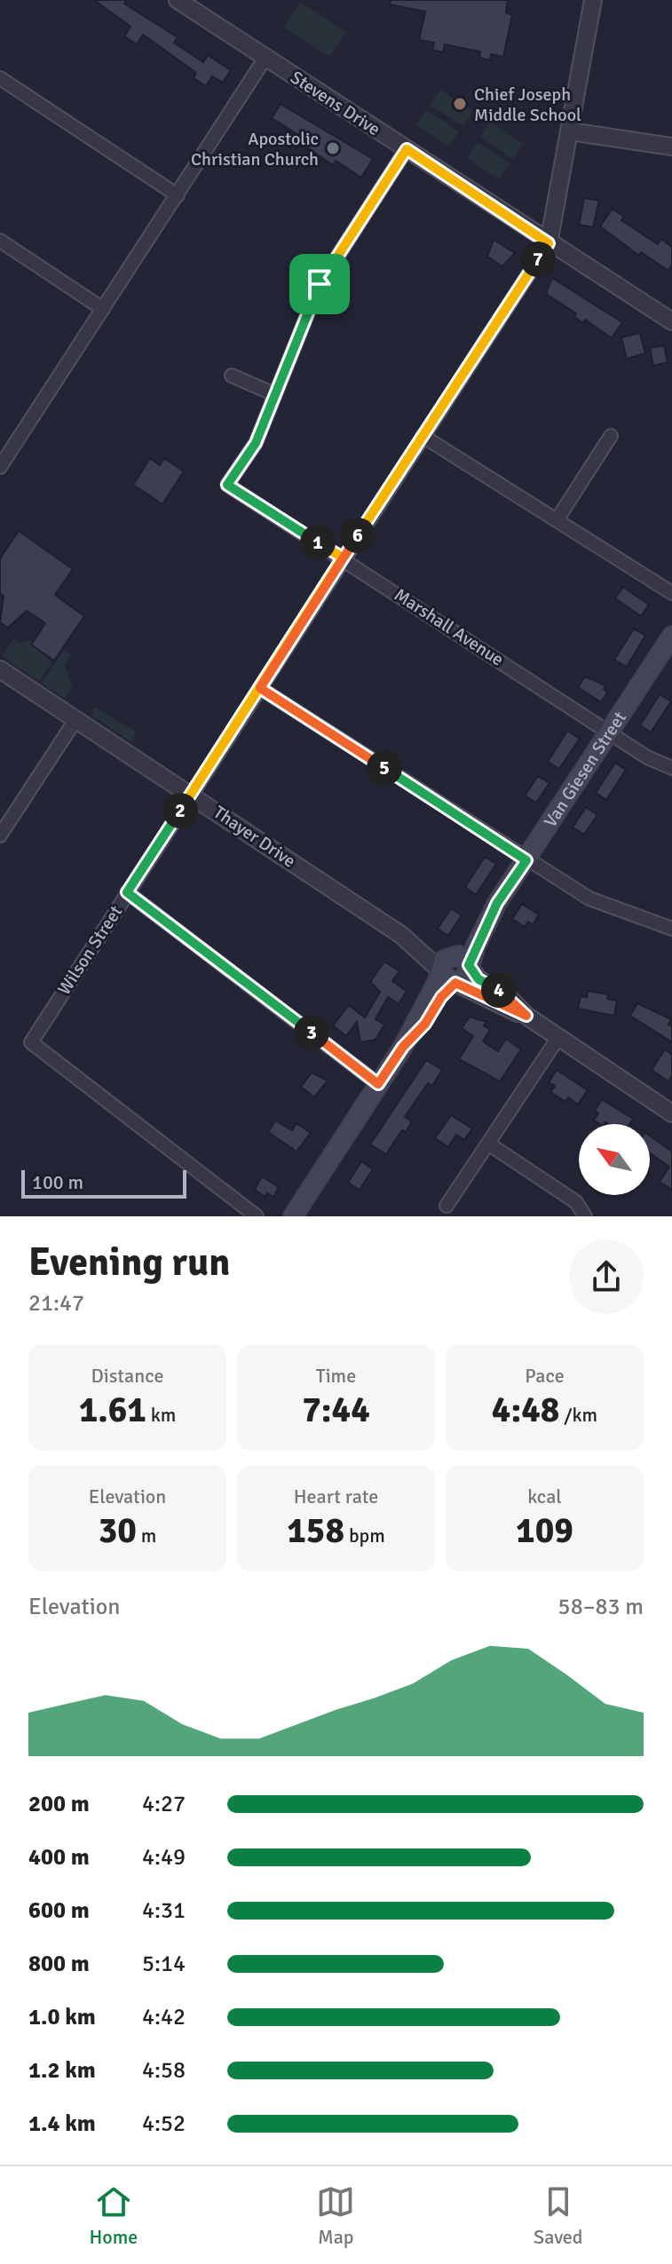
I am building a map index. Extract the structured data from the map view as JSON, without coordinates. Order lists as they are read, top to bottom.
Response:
{
  "streets": {
    "main road": ["Van Giesen Street"],
    "street": [
      "Stevens Drive",
      "Marshall Avenue",
      "Thayer Drive",
      "Wilson Street"
    ]
  },
  "crossings": [
    ["Stevens Drive", "Wilson Street"],
    ["Marshall Avenue", "Van Giesen Street"],
    ["Marshall Avenue", "Wilson Street"],
    ["Van Giesen Street", "Thayer Drive"],
    ["Thayer Drive", "Wilson Street"]
  ],
  "places": ["Chief Joseph Middle School", "Apostolic Christian Church"],
  "scale_bar": "100 m",
  "north": "top left",
  "page": {
    "pins": [
      "7",
      "6",
      "1",
      "5",
      "2",
      "4",
      "3"
    ],
    "scale": "100 m",
    "heading": ["Evening run", "21:47"],
    "stats": [
      ["Distance", "1.61 km"],
      ["Time", "7:44"],
      ["Pace", "4:48 /km"],
      ["Elevation", "30 m"],
      ["Heart rate", "158 bpm"],
      ["kcal", "109"]
    ],
    "chart": ["Elevation", "58–83 m"],
    "list": [
      {
        "name": "200 m",
        "note": "4:27"
      },
      {
        "name": "400 m",
        "note": "4:49"
      },
      {
        "name": "600 m",
        "note": "4:31"
      },
      {
        "name": "800 m",
        "note": "5:14"
      },
      {
        "name": "1.0 km",
        "note": "4:42"
      },
      {
        "name": "1.2 km",
        "note": "4:58"
      },
      {
        "name": "1.4 km",
        "note": "4:52"
      }
    ],
    "tabs": ["Home", "Map", "Saved"]
  }
}
